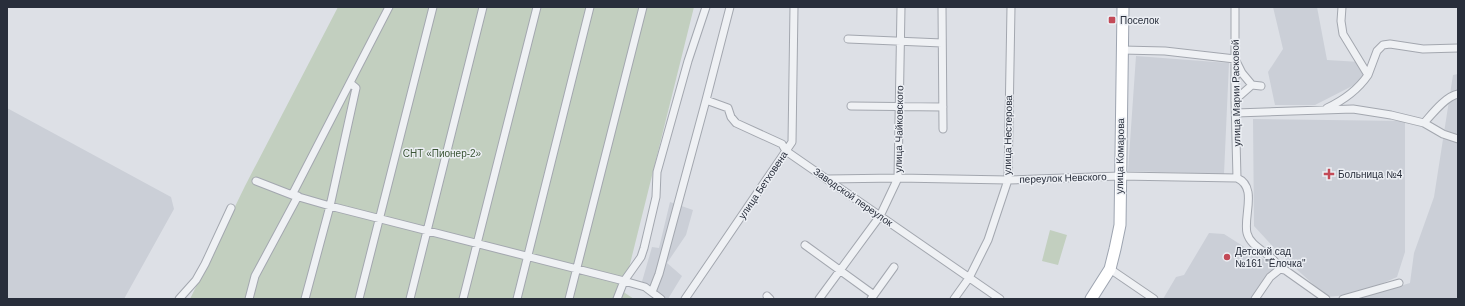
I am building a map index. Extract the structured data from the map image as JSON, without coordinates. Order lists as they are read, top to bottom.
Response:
{
  "streets": {
    "main road": ["улица Комарова"],
    "street": [
      "улица Марии Расковой",
      "улица Чайковского",
      "улица Нестерова",
      "переулок Невского",
      "улица Бетховена",
      "Заводской переулок"
    ]
  },
  "crossings": [
    ["улица Марии Расковой", "переулок Невского"],
    ["улица Чайковского", "переулок Невского"],
    ["улица Чайковского", "Заводской переулок"],
    ["улица Нестерова", "переулок Невского"],
    ["улица Нестерова", "Заводской переулок"],
    ["улица Комарова", "переулок Невского"],
    ["переулок Невского", "Заводской переулок"],
    ["улица Бетховена", "Заводской переулок"]
  ],
  "parks": ["СНТ «Пионер-2»"],
  "places": {
    "transit": ["Поселок"],
    "health": ["Больница №4"],
    "other": ["Детский сад №161 \"Ёлочка\""]
  }
}
